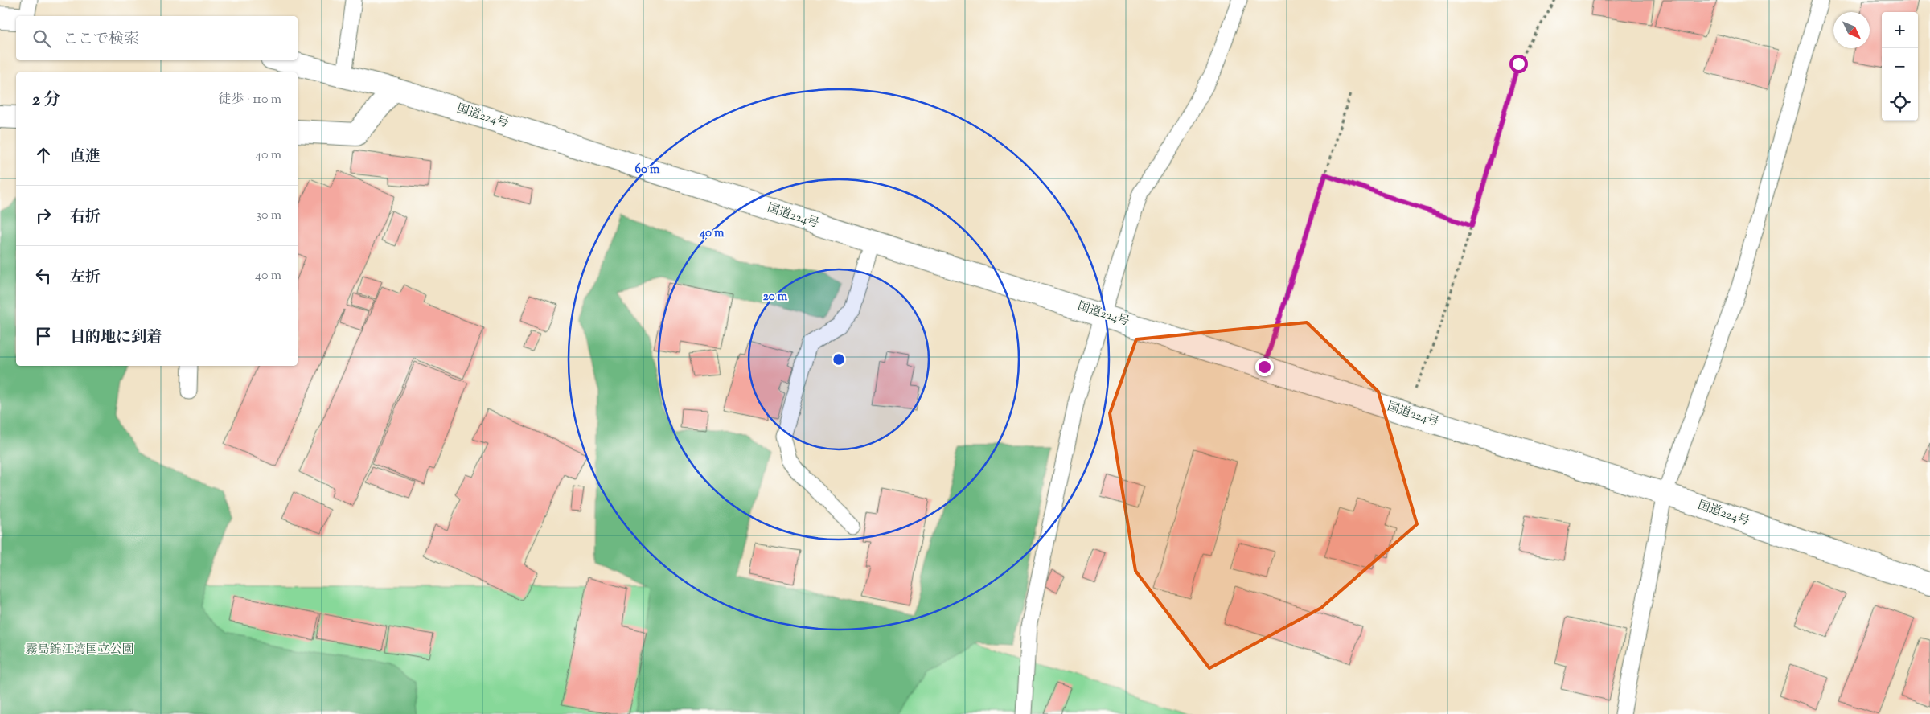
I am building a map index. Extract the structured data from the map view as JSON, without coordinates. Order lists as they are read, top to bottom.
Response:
{
  "streets": {
    "main road": ["国道224号"]
  },
  "parks": ["霧島錦江湾国立公園"],
  "north": "bottom right",
  "page": {
    "map_buttons": ["+", "−"],
    "search": "ここで検索",
    "heading": ["2 分", "徒歩 · 110 m"],
    "list": [
      ["直進", "40 m"],
      ["右折", "30 m"],
      ["左折", "40 m"],
      "目的地に到着"
    ]
  },
  "rings": ["60 m", "40 m", "20 m"]
}
